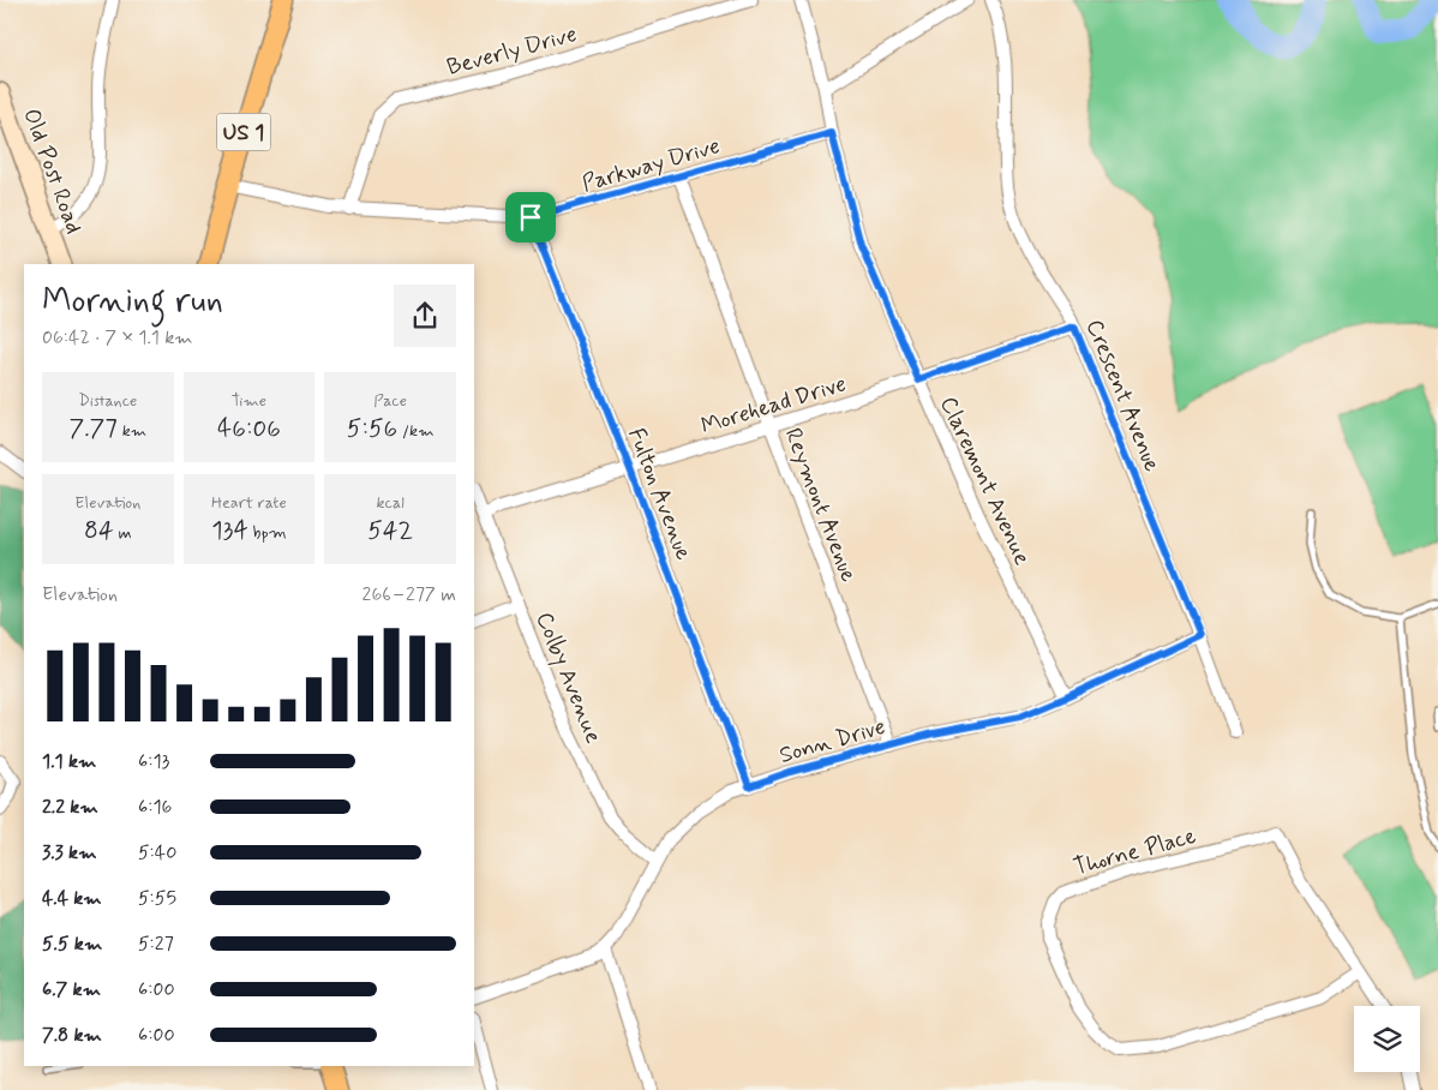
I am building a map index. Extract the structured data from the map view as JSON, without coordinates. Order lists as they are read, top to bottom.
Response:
{
  "streets": {
    "main road": ["US 1"],
    "street": [
      "Beverly Drive",
      "Parkway Drive",
      "Old Post Road",
      "Crescent Avenue",
      "Morehead Drive",
      "Claremont Avenue",
      "Fulton Avenue",
      "Reymont Avenue",
      "Colby Avenue",
      "Sonn Drive",
      "Thorne Place"
    ]
  },
  "crossings": [
    ["Beverly Drive", "Parkway Drive"],
    ["US 1", "Parkway Drive"],
    ["Parkway Drive", "Claremont Avenue"],
    ["Parkway Drive", "Fulton Avenue"],
    ["Parkway Drive", "Reymont Avenue"],
    ["Crescent Avenue", "Morehead Drive"],
    ["Crescent Avenue", "Sonn Drive"],
    ["Morehead Drive", "Claremont Avenue"],
    ["Morehead Drive", "Fulton Avenue"],
    ["Morehead Drive", "Reymont Avenue"],
    ["Morehead Drive", "Colby Avenue"],
    ["Claremont Avenue", "Sonn Drive"],
    ["Fulton Avenue", "Sonn Drive"],
    ["Reymont Avenue", "Sonn Drive"],
    ["Colby Avenue", "Sonn Drive"]
  ],
  "page": {
    "heading": ["Morning run", "06:42 · 7 × 1.1 km"],
    "stats": [
      ["Distance", "7.77 km"],
      ["Time", "46:06"],
      ["Pace", "5:56 /km"],
      ["Elevation", "84 m"],
      ["Heart rate", "134 bpm"],
      ["kcal", "542"]
    ],
    "chart": ["Elevation", "266–277 m"],
    "list": [
      {
        "name": "1.1 km",
        "note": "6:13"
      },
      {
        "name": "2.2 km",
        "note": "6:16"
      },
      {
        "name": "3.3 km",
        "note": "5:40"
      },
      {
        "name": "4.4 km",
        "note": "5:55"
      },
      {
        "name": "5.5 km",
        "note": "5:27"
      },
      {
        "name": "6.7 km",
        "note": "6:00"
      },
      {
        "name": "7.8 km",
        "note": "6:00"
      }
    ]
  }
}
